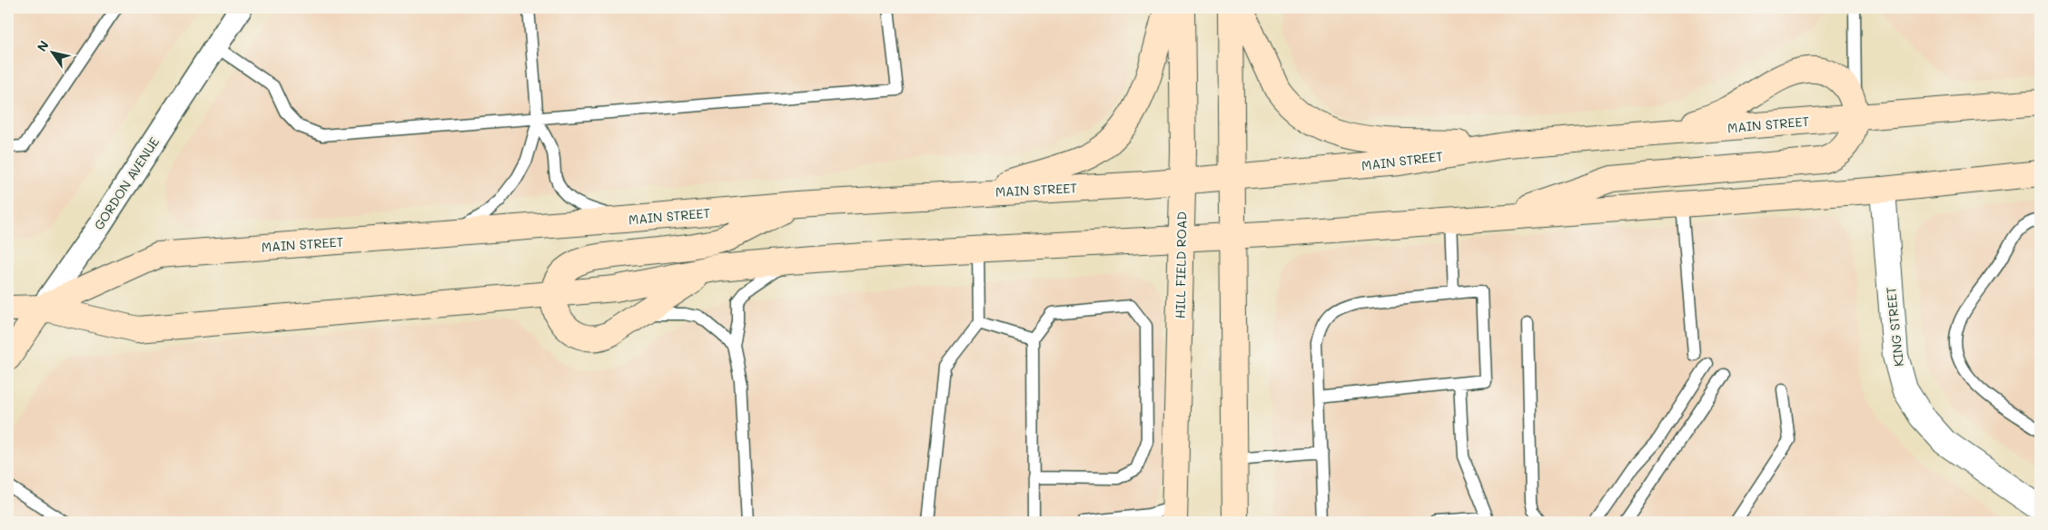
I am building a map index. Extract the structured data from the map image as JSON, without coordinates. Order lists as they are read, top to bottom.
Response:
{
  "streets": {
    "main road": ["MAIN STREET", "GORDON AVENUE", "HILL FIELD ROAD"],
    "street": ["KING STREET"]
  },
  "crossings": [
    ["MAIN STREET", "GORDON AVENUE"],
    ["MAIN STREET", "HILL FIELD ROAD"],
    ["MAIN STREET", "KING STREET"]
  ],
  "north": "top left"
}
